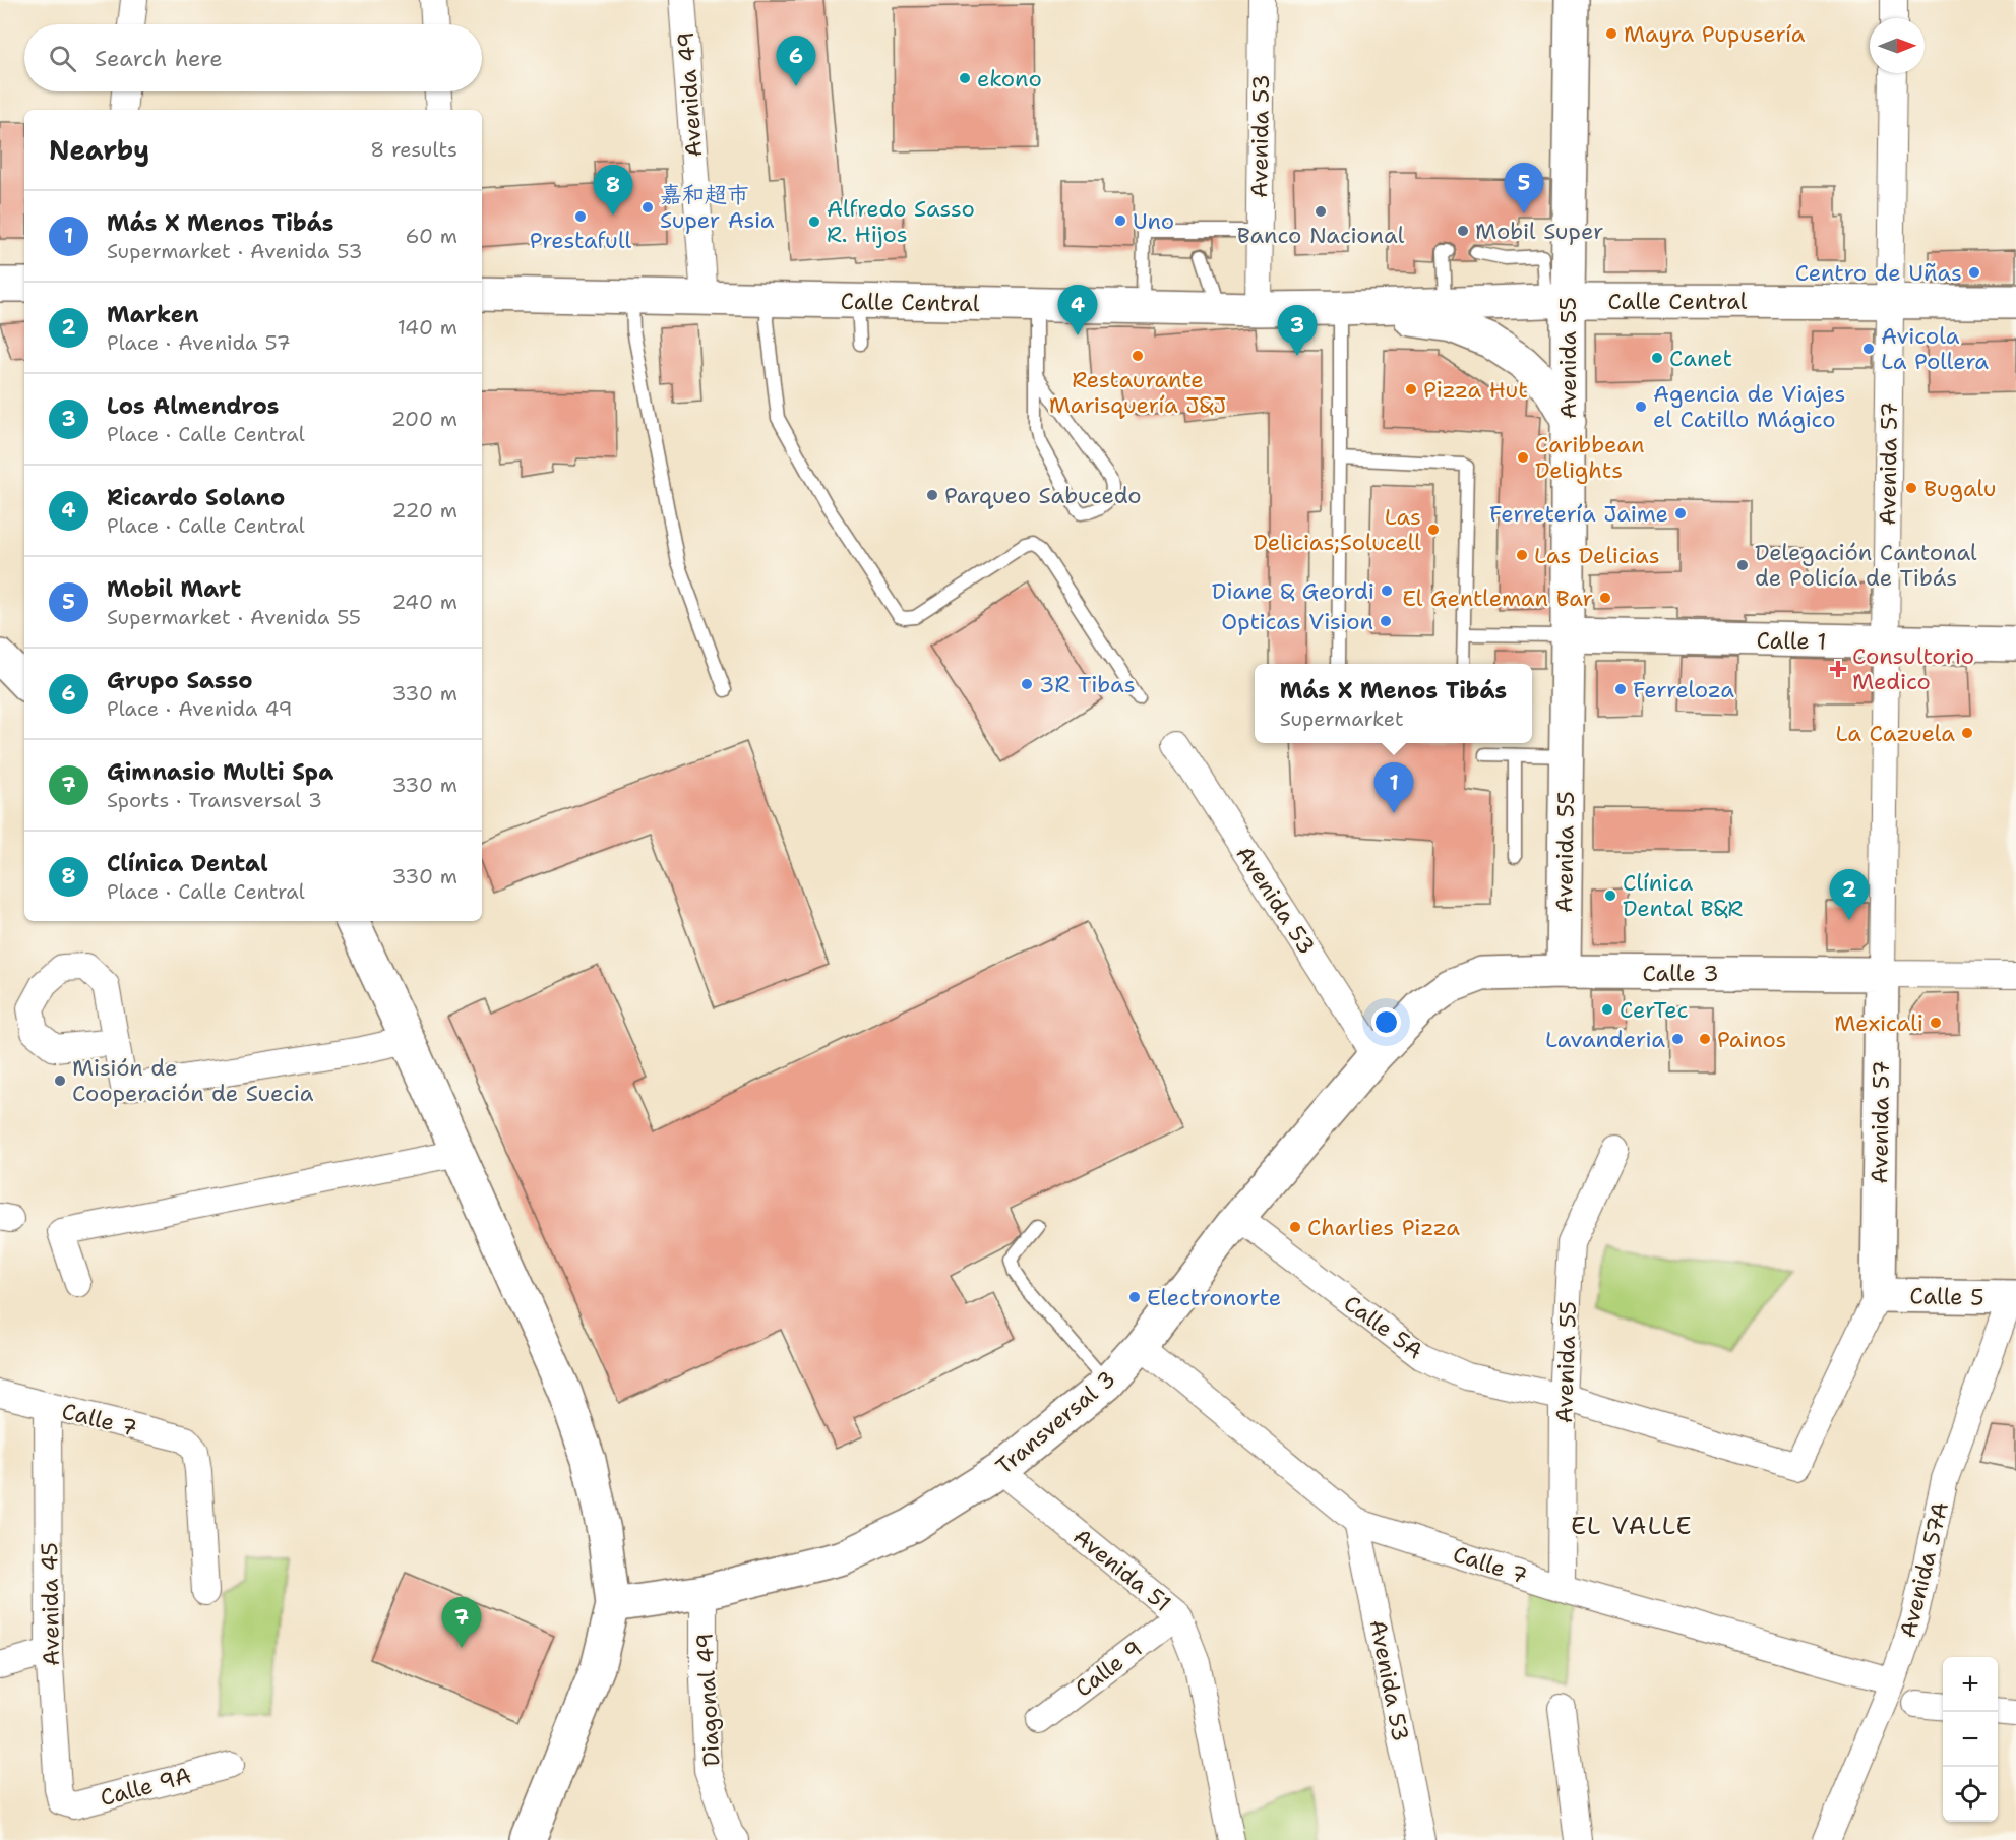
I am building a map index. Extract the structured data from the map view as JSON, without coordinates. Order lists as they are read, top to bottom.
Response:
{
  "streets": {
    "main road": [
      "Calle Central",
      "Avenida 55",
      "Avenida 57",
      "Calle 1",
      "Calle 3",
      "Calle 5",
      "Transversal 3"
    ],
    "street": [
      "Avenida 49",
      "Avenida 53",
      "Calle 5A",
      "Calle 7",
      "Avenida 51",
      "Avenida 57A",
      "Avenida 45",
      "Calle 9",
      "Diagonal 49",
      "Calle 9A"
    ]
  },
  "crossings": [
    ["Avenida 49", "Calle Central"],
    ["Avenida 53", "Calle Central"],
    ["Avenida 53", "Calle 3"],
    ["Avenida 53", "Calle 7"],
    ["Avenida 53", "Transversal 3"],
    ["Calle Central", "Avenida 55"],
    ["Calle Central", "Avenida 57"],
    ["Avenida 55", "Calle 1"],
    ["Avenida 55", "Calle 3"],
    ["Avenida 55", "Calle 5A"],
    ["Avenida 55", "Calle 7"],
    ["Avenida 57", "Calle 1"],
    ["Avenida 57", "Calle 3"],
    ["Avenida 57", "Calle 5"],
    ["Avenida 57", "Calle 5A"],
    ["Calle 3", "Transversal 3"],
    ["Calle 5", "Avenida 57A"],
    ["Calle 5A", "Transversal 3"],
    ["Calle 7", "Transversal 3"],
    ["Calle 7", "Avenida 57A"],
    ["Calle 7", "Avenida 45"],
    ["Transversal 3", "Avenida 51"],
    ["Transversal 3", "Diagonal 49"],
    ["Avenida 51", "Calle 9"],
    ["Avenida 45", "Calle 9A"]
  ],
  "districts": ["EL VALLE"],
  "places": {
    "other": [
      "Mayra Pupusería",
      "ekono",
      "嘉和超市 Super Asia",
      "Banco Nacional",
      "Prestafull",
      "Uno",
      "Alfredo Sasso R. Hijos",
      "Mobil Super",
      "Centro de Uñas",
      "Avicola La Pollera",
      "Restaurante Marisquería J&J",
      "Canet",
      "Pizza Hut",
      "Agencia de Viajes el Catillo Mágico",
      "Caribbean Delights",
      "Bugalu",
      "Parqueo Sabucedo",
      "Ferretería Jaime",
      "Las Delicias;Solucell",
      "Las Delicias",
      "Delegación Cantonal de Policía de Tibás",
      "Diane & Geordi",
      "El Gentleman Bar",
      "Opticas Vision",
      "3R Tibas",
      "Ferreloza",
      "La Cazuela",
      "Clínica Dental B&R",
      "CerTec",
      "Mexicali",
      "Lavanderia",
      "Painos",
      "Misión de Cooperación de Suecia",
      "Charlies Pizza",
      "Electronorte"
    ],
    "health": ["Consultorio Medico"]
  },
  "north": "right",
  "page": {
    "search": "Search here",
    "pins": [
      "6",
      "5",
      "8",
      "4",
      "3",
      "1",
      "2",
      "7"
    ],
    "heading": ["Nearby", "8 results"],
    "list": [
      {
        "mark": "1",
        "name": "Más X Menos Tibás",
        "note": "Supermarket · Avenida 53",
        "value": "60 m"
      },
      {
        "mark": "2",
        "name": "Marken",
        "note": "Place · Avenida 57",
        "value": "140 m"
      },
      {
        "mark": "3",
        "name": "Los Almendros",
        "note": "Place · Calle Central",
        "value": "200 m"
      },
      {
        "mark": "4",
        "name": "Ricardo Solano",
        "note": "Place · Calle Central",
        "value": "220 m"
      },
      {
        "mark": "5",
        "name": "Mobil Mart",
        "note": "Supermarket · Avenida 55",
        "value": "240 m"
      },
      {
        "mark": "6",
        "name": "Grupo Sasso",
        "note": "Place · Avenida 49",
        "value": "330 m"
      },
      {
        "mark": "7",
        "name": "Gimnasio Multi Spa",
        "note": "Sports · Transversal 3",
        "value": "330 m"
      },
      {
        "mark": "8",
        "name": "Clínica Dental",
        "note": "Place · Calle Central",
        "value": "330 m"
      }
    ],
    "popup": ["Más X Menos Tibás", "Supermarket"],
    "map_buttons": ["+", "−"]
  }
}
